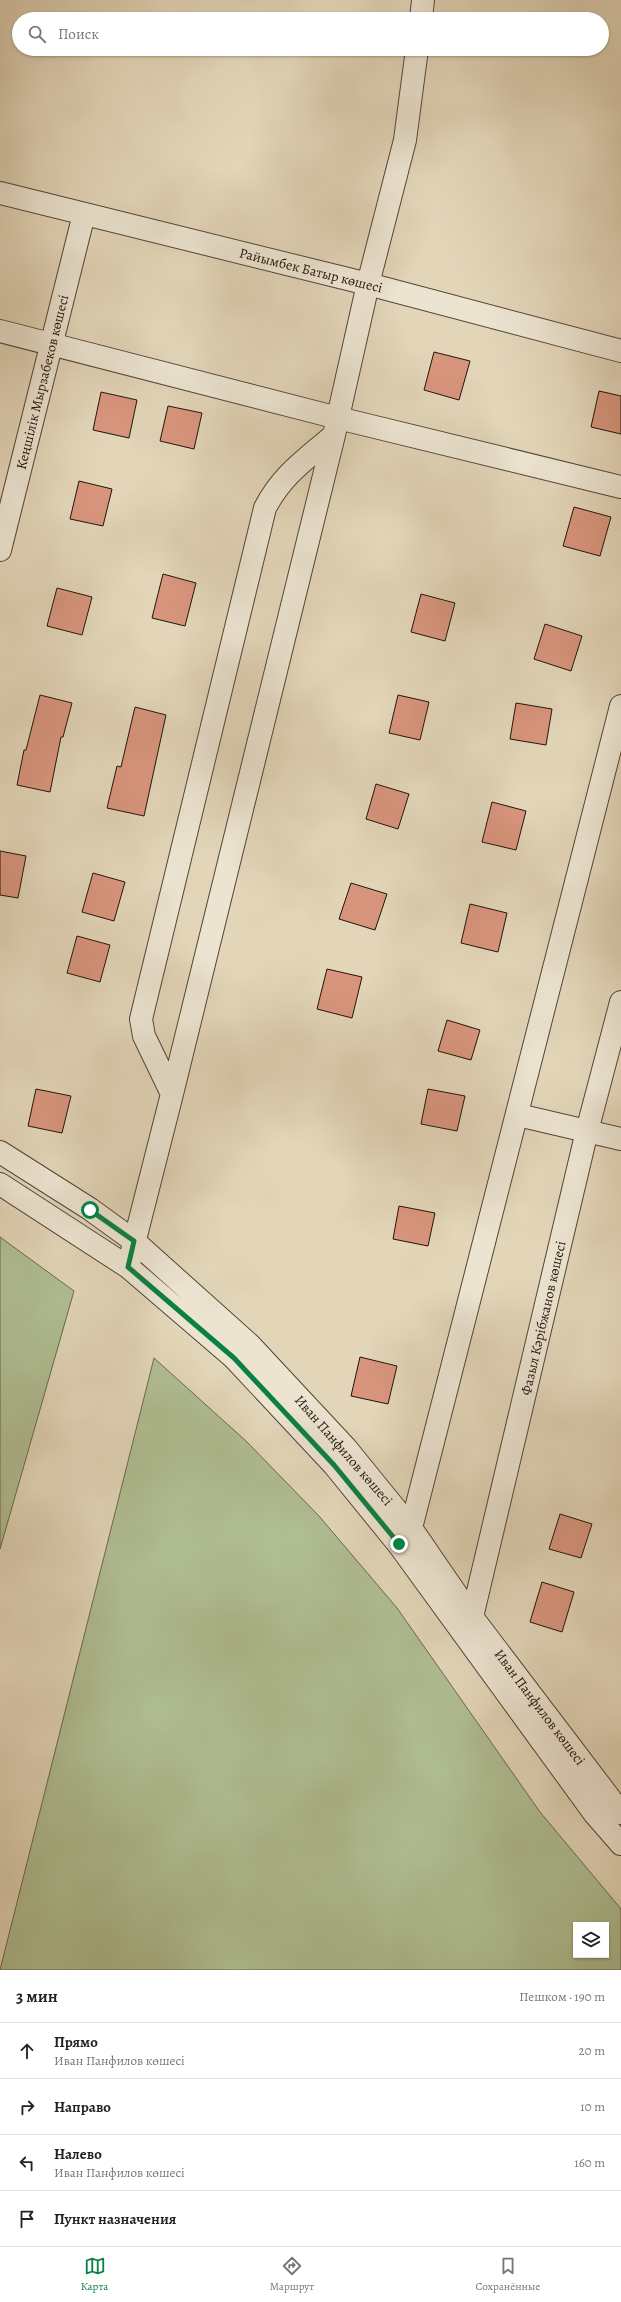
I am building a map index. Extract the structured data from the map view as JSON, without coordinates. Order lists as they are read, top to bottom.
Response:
{
  "streets": {
    "street": [
      "Райымбек Батыр көшесі",
      "Кеңшілік Мырзабеков көшесі",
      "Фазыл Кәрібжанов көшесі",
      "Иван Панфилов көшесі"
    ]
  },
  "crossings": [
    ["Райымбек Батыр көшесі", "Кеңшілік Мырзабеков көшесі"],
    ["Фазыл Кәрібжанов көшесі", "Иван Панфилов көшесі"]
  ],
  "page": {
    "search": "Поиск",
    "heading": ["3 мин", "Пешком · 190 m"],
    "list": [
      ["Прямо", "Иван Панфилов көшесі", "20 m"],
      ["Направо", "10 m"],
      ["Налево", "Иван Панфилов көшесі", "160 m"],
      "Пункт назначения"
    ],
    "nav": ["Карта", "Маршрут", "Сохранённые"]
  }
}
